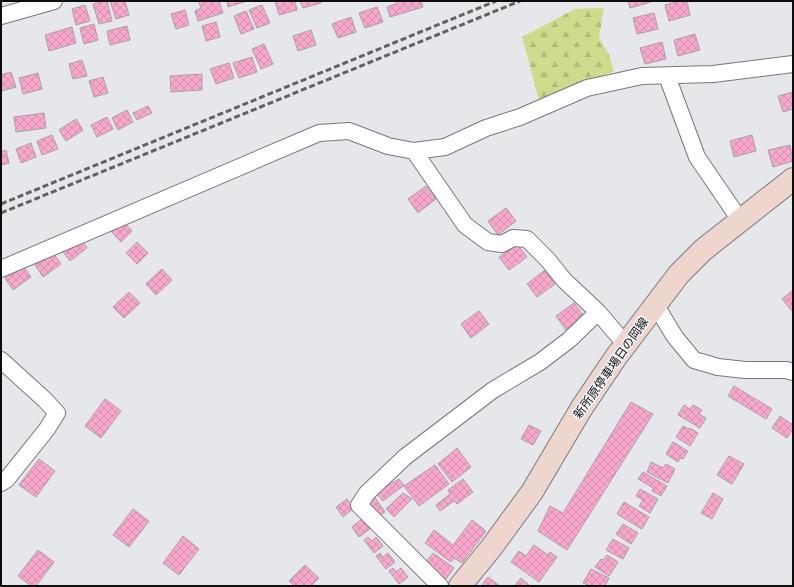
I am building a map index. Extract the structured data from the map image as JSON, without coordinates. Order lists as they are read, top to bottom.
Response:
{
  "streets": {
    "main road": ["新所原停車場日の岡線"]
  }
}
